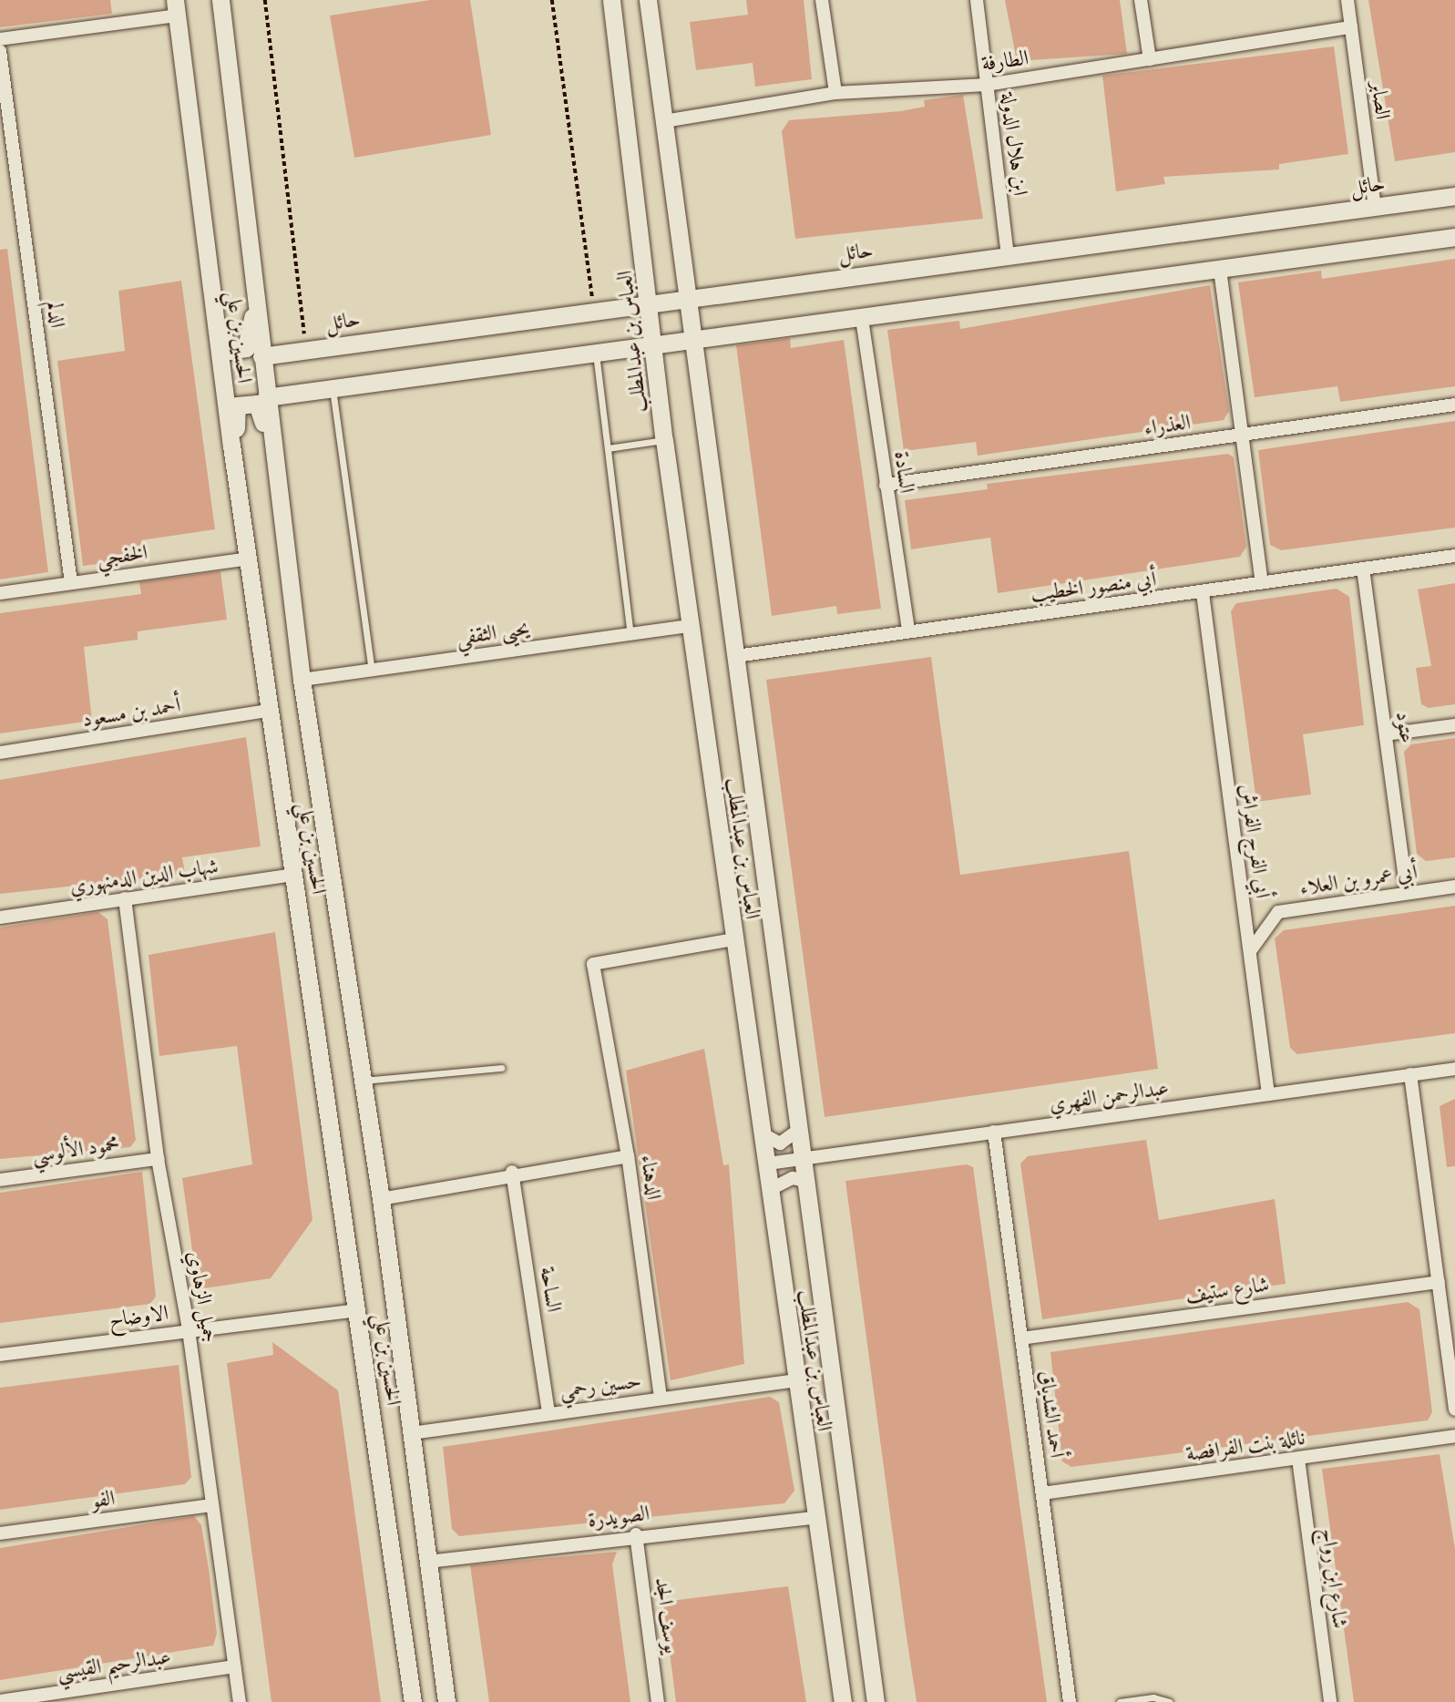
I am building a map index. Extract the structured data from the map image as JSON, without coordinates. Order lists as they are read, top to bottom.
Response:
{
  "streets": {
    "street": [
      "الطارفة",
      "الصابر",
      "ابن هلال الدولة",
      "حائل",
      "الدلم",
      "الحسين بن علي",
      "العباس بن عبدالمطلب",
      "العذراء",
      "السادة",
      "الخفجي",
      "أبي منصور الخطيب",
      "يحيى الثقفي",
      "أحمد بن مسعود",
      "عتود",
      "أبي الفرج الفراش",
      "شهاب الدين الدمنهوري",
      "أبي عمرو بن العلاء",
      "عبدالرحمن الفهري",
      "محمود الألوسي",
      "الدهناء",
      "الساحة",
      "شارع ستيف",
      "جميل الزهاوي",
      "الاوضاح",
      "حسين رحمي",
      "أحمد الشدياق",
      "نائلة بنت الفرافصة",
      "الفو",
      "الصويدرة",
      "شارع ابن رواج",
      "يوسف الجد",
      "عبدالرحيم القيسي"
    ]
  },
  "crossings": [
    ["الطارفة", "الصابر"],
    ["الطارفة", "ابن هلال الدولة"],
    ["الطارفة", "العباس بن عبدالمطلب"],
    ["الصابر", "حائل"],
    ["ابن هلال الدولة", "حائل"],
    ["حائل", "الحسين بن علي"],
    ["حائل", "العباس بن عبدالمطلب"],
    ["الدلم", "الخفجي"],
    ["الحسين بن علي", "الخفجي"],
    ["الحسين بن علي", "يحيى الثقفي"],
    ["الحسين بن علي", "أحمد بن مسعود"],
    ["الحسين بن علي", "شهاب الدين الدمنهوري"],
    ["الحسين بن علي", "الاوضاح"],
    ["الحسين بن علي", "حسين رحمي"],
    ["الحسين بن علي", "الصويدرة"],
    ["العباس بن عبدالمطلب", "أبي منصور الخطيب"],
    ["العباس بن عبدالمطلب", "يحيى الثقفي"],
    ["العباس بن عبدالمطلب", "عبدالرحمن الفهري"],
    ["العباس بن عبدالمطلب", "الدهناء"],
    ["العباس بن عبدالمطلب", "حسين رحمي"],
    ["العباس بن عبدالمطلب", "الصويدرة"],
    ["العذراء", "السادة"],
    ["السادة", "أبي منصور الخطيب"],
    ["أبي منصور الخطيب", "عتود"],
    ["أبي منصور الخطيب", "أبي الفرج الفراش"],
    ["عتود", "أبي عمرو بن العلاء"],
    ["أبي الفرج الفراش", "أبي عمرو بن العلاء"],
    ["أبي الفرج الفراش", "عبدالرحمن الفهري"],
    ["شهاب الدين الدمنهوري", "جميل الزهاوي"],
    ["عبدالرحمن الفهري", "أحمد الشدياق"],
    ["محمود الألوسي", "جميل الزهاوي"],
    ["الدهناء", "حسين رحمي"],
    ["الساحة", "حسين رحمي"],
    ["شارع ستيف", "أحمد الشدياق"],
    ["جميل الزهاوي", "الاوضاح"],
    ["جميل الزهاوي", "الفو"],
    ["جميل الزهاوي", "عبدالرحيم القيسي"],
    ["أحمد الشدياق", "نائلة بنت الفرافصة"],
    ["نائلة بنت الفرافصة", "شارع ابن رواج"],
    ["الصويدرة", "يوسف الجد"]
  ]
}
